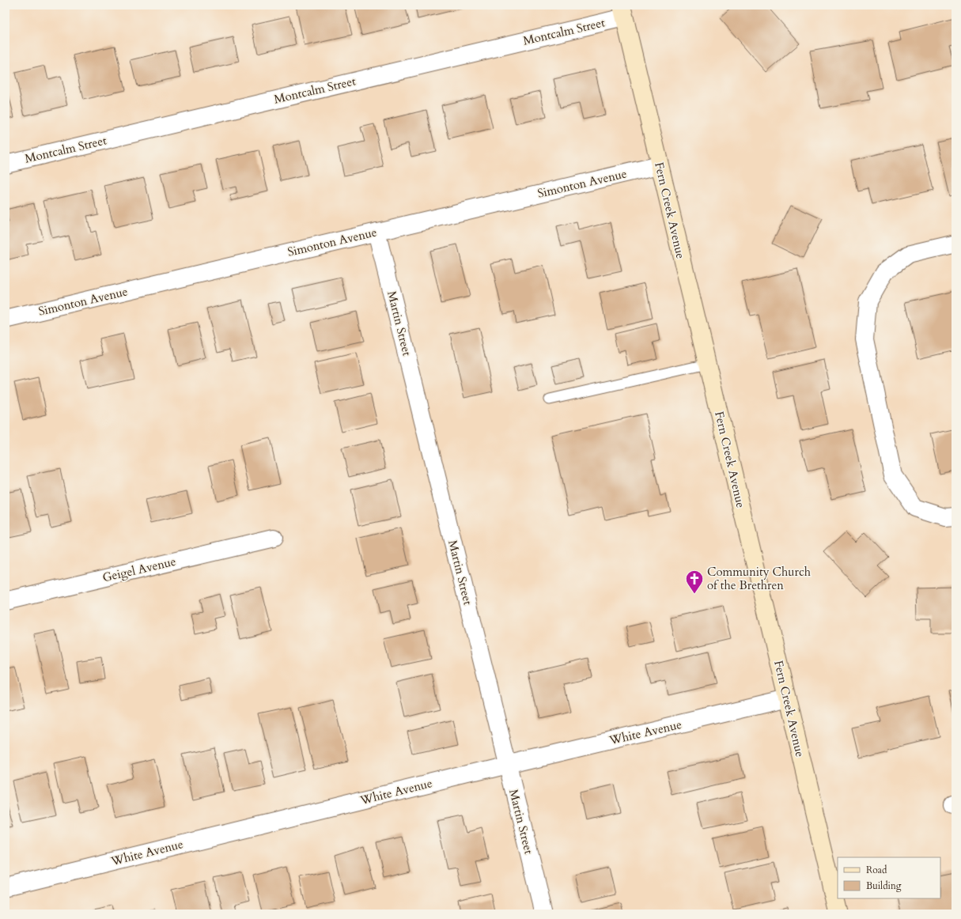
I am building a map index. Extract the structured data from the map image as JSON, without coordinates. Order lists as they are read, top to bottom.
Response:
{
  "streets": {
    "street": [
      "Montcalm Street",
      "Simonton Avenue",
      "Fern Creek Avenue",
      "Martin Street",
      "Geigel Avenue",
      "White Avenue"
    ]
  },
  "crossings": [
    ["Montcalm Street", "Fern Creek Avenue"],
    ["Simonton Avenue", "Fern Creek Avenue"],
    ["Simonton Avenue", "Martin Street"],
    ["Fern Creek Avenue", "White Avenue"],
    ["Martin Street", "White Avenue"]
  ],
  "places": {
    "church": ["Community Church of the Brethren"]
  },
  "legend": ["Road", "Building"]
}
